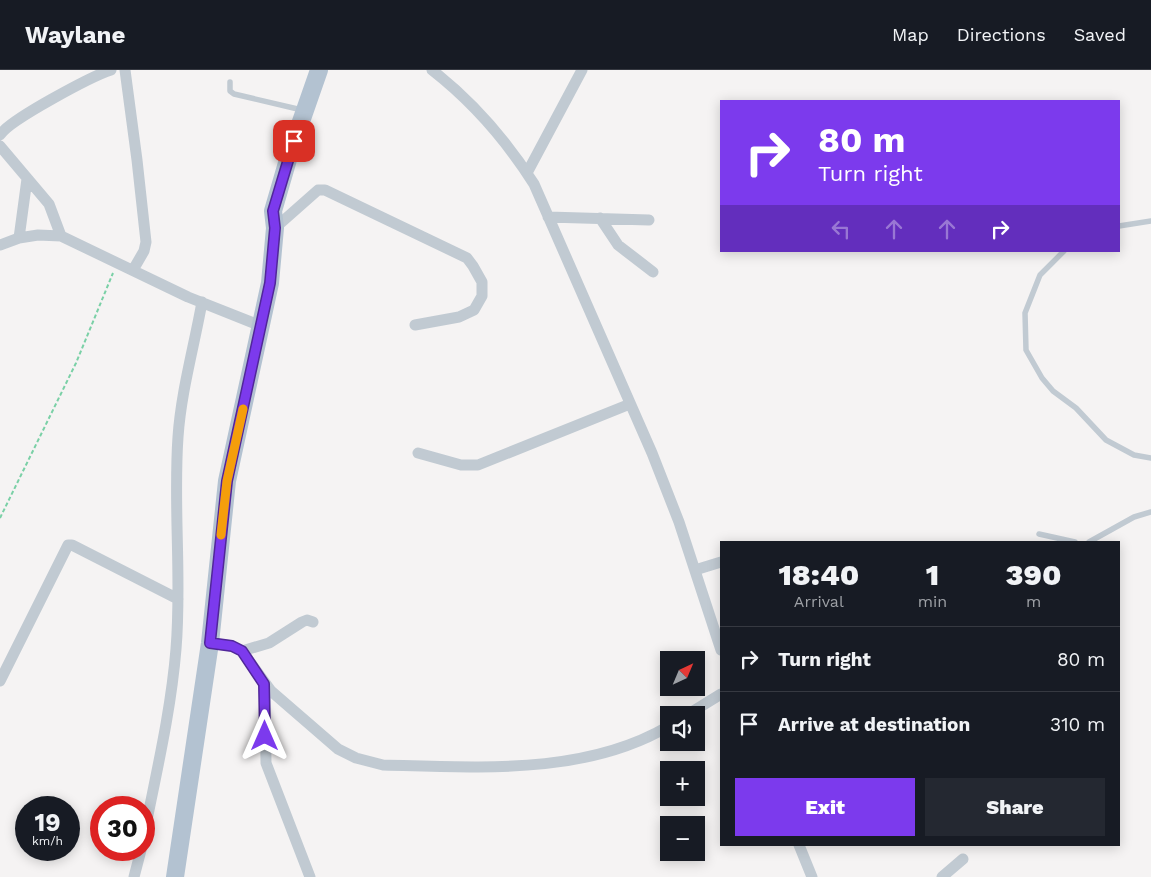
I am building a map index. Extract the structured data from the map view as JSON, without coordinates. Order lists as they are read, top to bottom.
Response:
{
  "north": "top right",
  "page": {
    "header": "Waylane",
    "nav": ["Map", "Directions", "Saved"],
    "turn": ["80 m", "Turn right"],
    "eta": [
      "18:40",
      "Arrival",
      "1",
      "min",
      "390",
      "m"
    ],
    "list": [
      {
        "name": "Turn right",
        "value": "80 m"
      },
      {
        "name": "Arrive at destination",
        "value": "310 m"
      }
    ],
    "map_buttons": ["+", "−"],
    "buttons": ["Exit", "Share"],
    "speed": "19 km/h",
    "limit": "30"
  }
}
